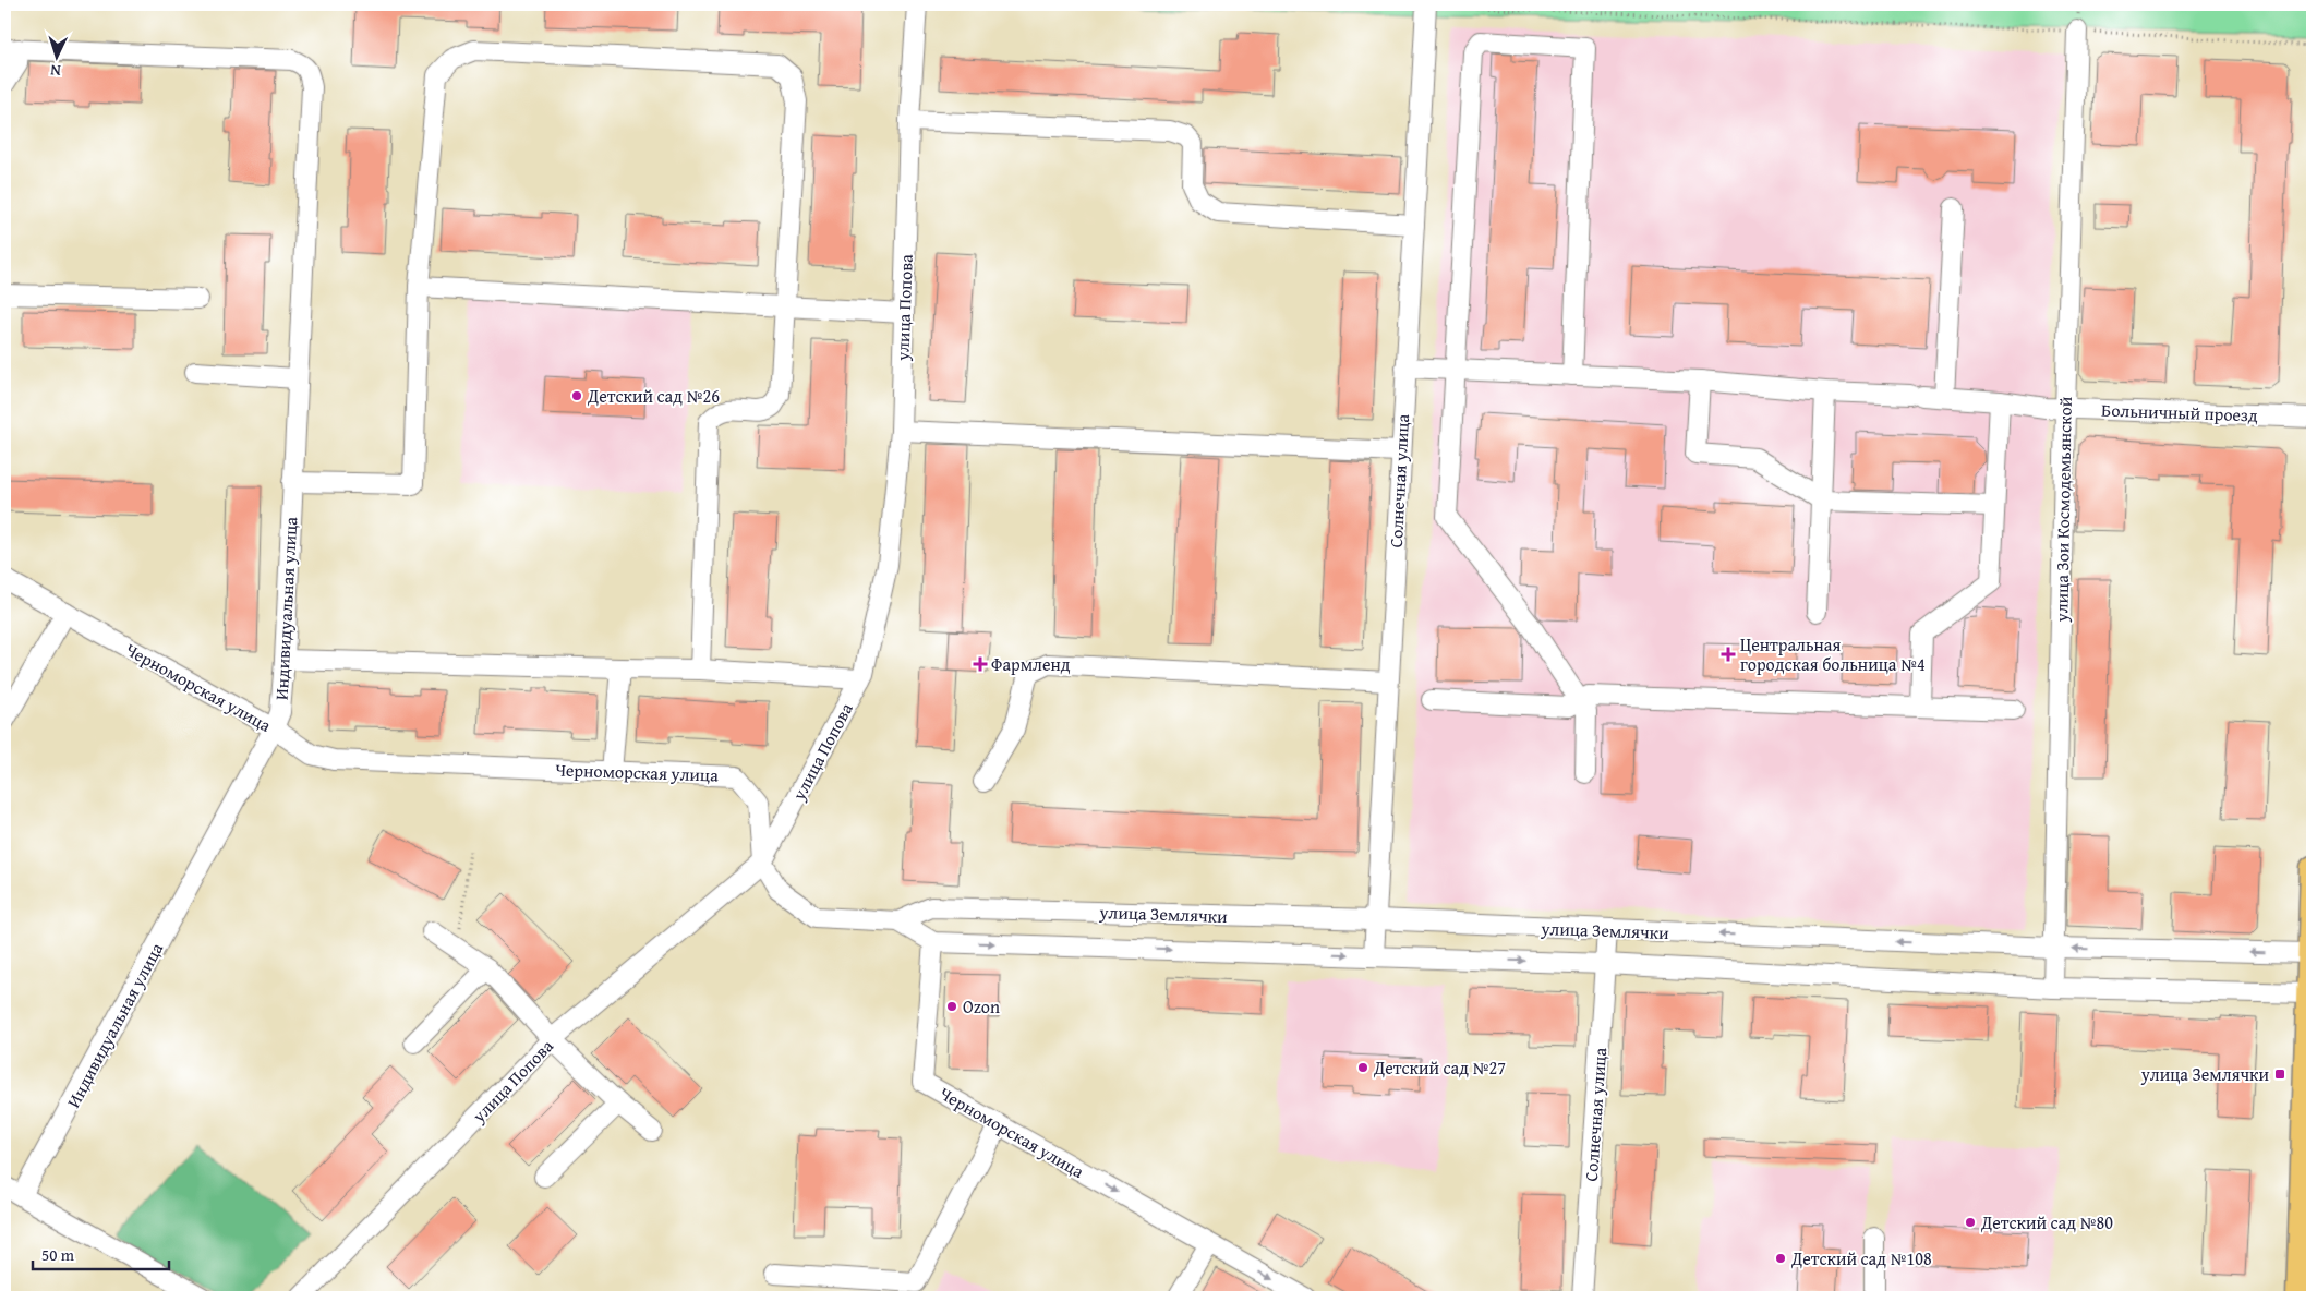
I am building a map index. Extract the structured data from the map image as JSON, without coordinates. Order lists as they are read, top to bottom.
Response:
{
  "streets": {
    "street": [
      "улица Попова",
      "Больничный проезд",
      "Солнечная улица",
      "улица Зои Космодемьянской",
      "Индивидуальная улица",
      "Черноморская улица",
      "улица Землячки"
    ]
  },
  "crossings": [
    ["улица Попова", "Черноморская улица"],
    ["Больничный проезд", "Солнечная улица"],
    ["Больничный проезд", "улица Зои Космодемьянской"],
    ["Солнечная улица", "улица Землячки"],
    ["улица Зои Космодемьянской", "улица Землячки"],
    ["Индивидуальная улица", "Черноморская улица"],
    ["Черноморская улица", "улица Землячки"]
  ],
  "places": {
    "other": [
      "Детский сад №26",
      "Ozon",
      "Детский сад №27",
      "Детский сад №80",
      "Детский сад №108"
    ],
    "health": ["Центральная городская больница №4", "Фармленд"],
    "transit": ["улица Землячки"]
  },
  "scale_bar": "50 m",
  "north": "bottom"
}
